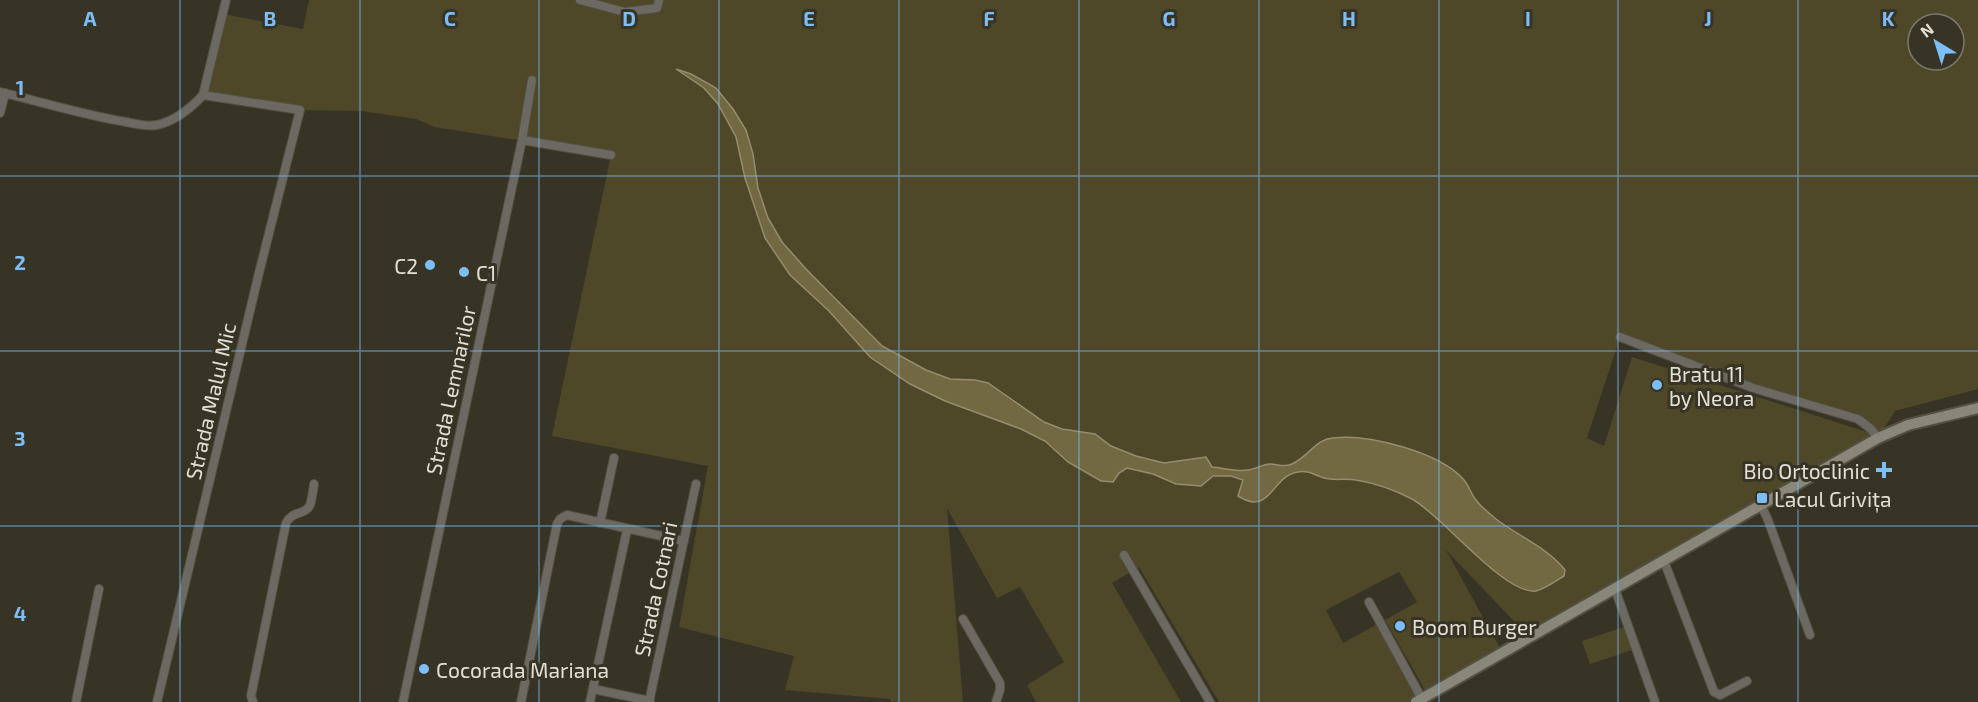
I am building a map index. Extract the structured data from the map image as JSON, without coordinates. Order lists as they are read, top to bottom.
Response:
{
  "streets": {
    "street": ["Strada Lemnarilor", "Strada Malul Mic", "Strada Cotnari"]
  },
  "places": {
    "other": [
      "C2",
      "C1",
      "Bratu 11 by Neora",
      "Boom Burger",
      "Cocorada Mariana"
    ],
    "health": ["Bio Ortoclinic"],
    "transit": ["Lacul Grivița"]
  },
  "north": "top left",
  "grid": {
    "columns": [
      "A",
      "B",
      "C",
      "D",
      "E",
      "F",
      "G",
      "H",
      "I",
      "J",
      "K"
    ],
    "rows": [
      "1",
      "2",
      "3",
      "4"
    ]
  }
}
